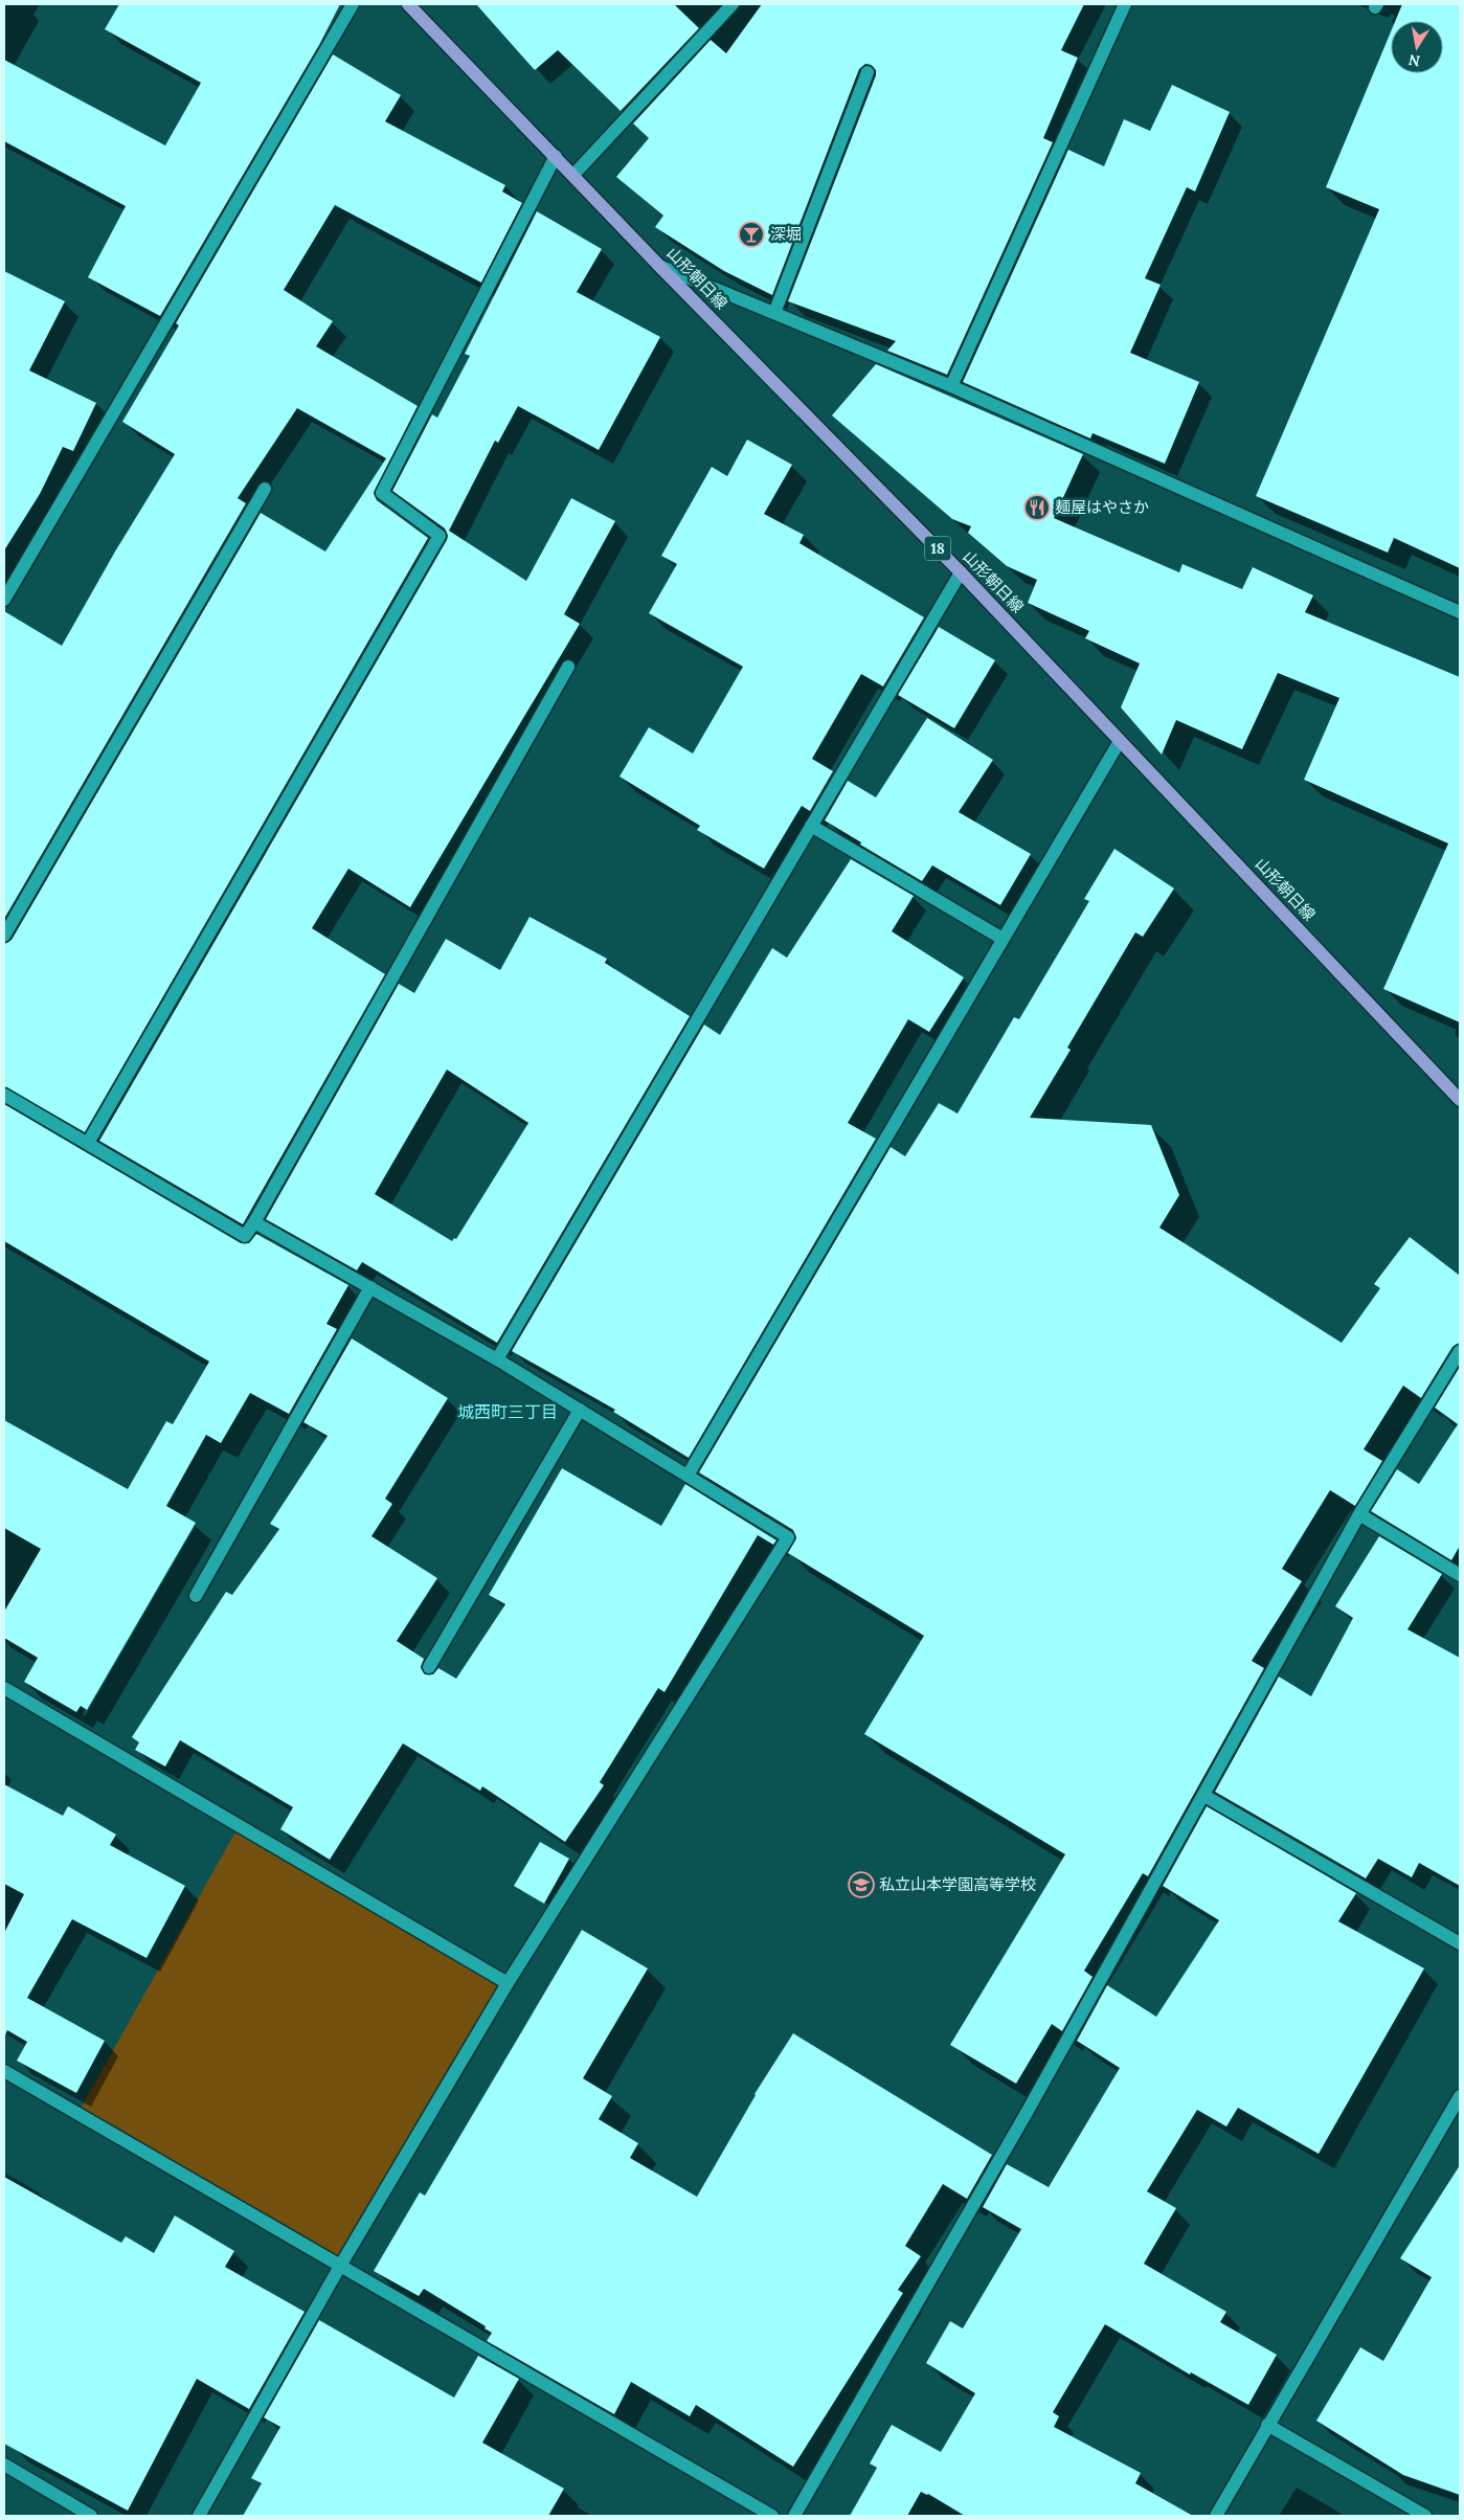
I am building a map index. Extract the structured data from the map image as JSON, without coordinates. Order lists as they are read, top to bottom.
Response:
{
  "streets": {
    "main road": ["山形朝日線", "18"]
  },
  "districts": ["城西町三丁目"],
  "places": {
    "bar": ["深堀"],
    "restaurant": ["麺屋はやさか"],
    "school or university": ["私立山本学園高等学校"]
  },
  "north": "bottom"
}
